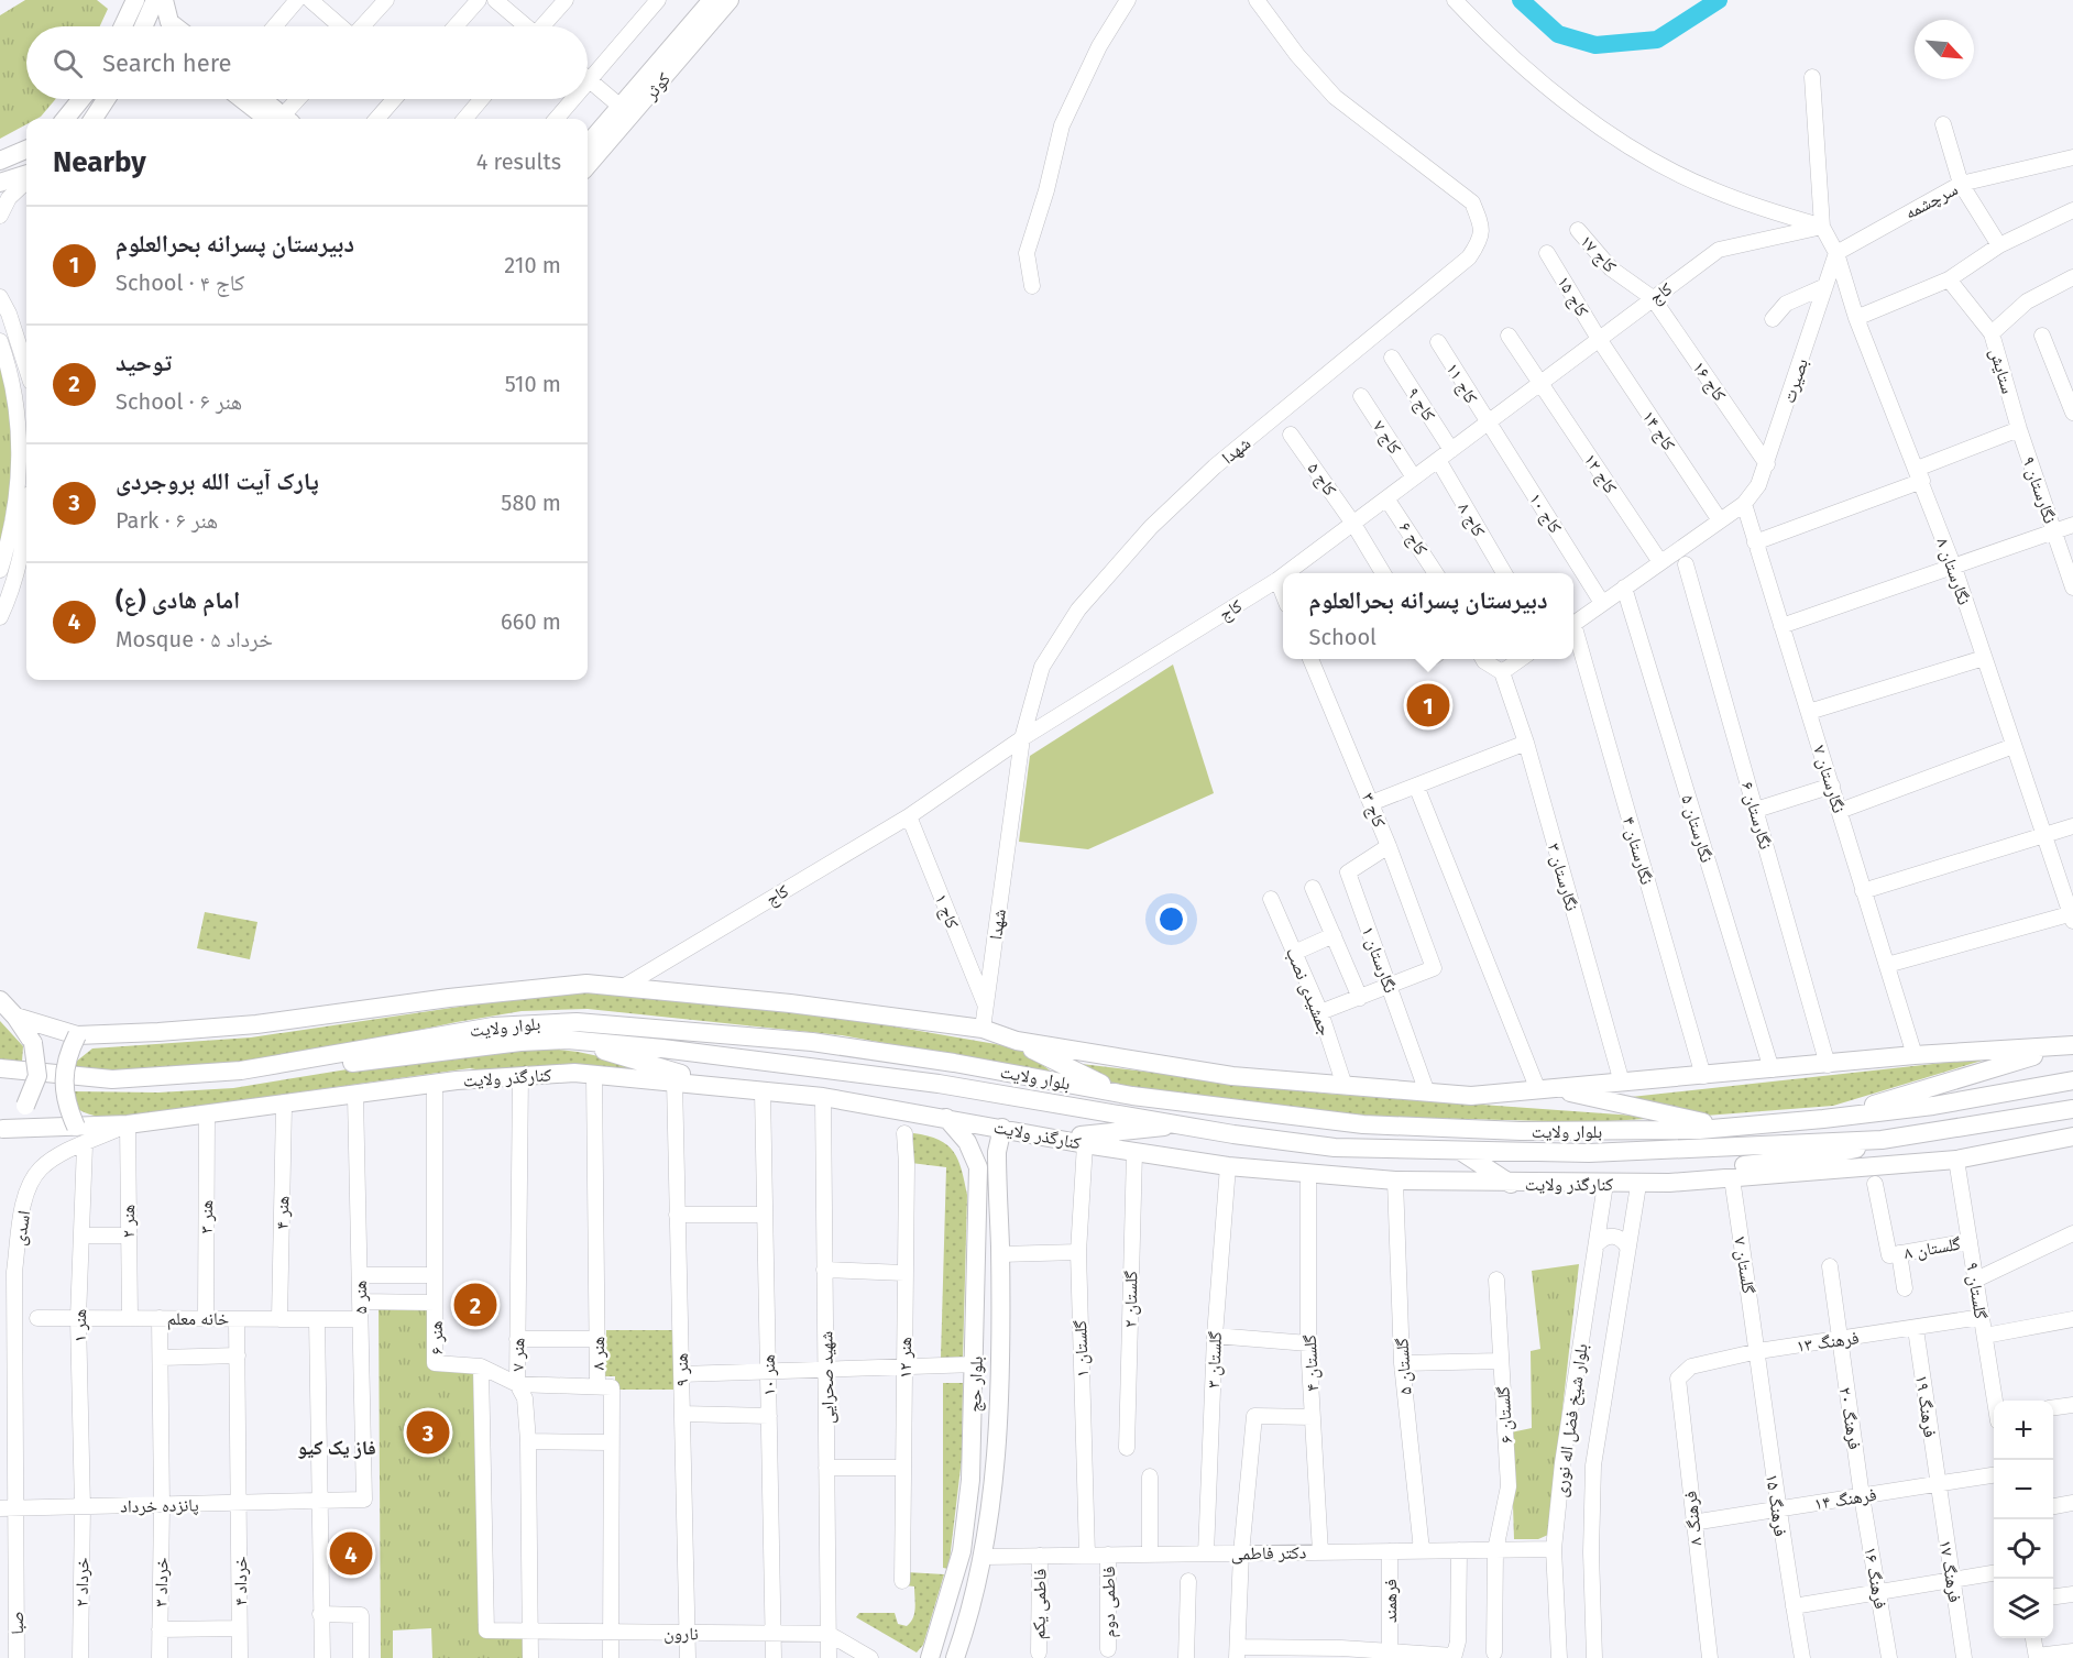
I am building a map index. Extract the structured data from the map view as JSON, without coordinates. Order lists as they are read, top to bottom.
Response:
{
  "streets": {
    "main road": [
      "کوثر",
      "بلوار ولایت",
      "کنارگذر ولایت",
      "بلوار حج"
    ],
    "street": [
      "سرچشمه",
      "کاج ۱۷",
      "کاج",
      "کاج ۱۵",
      "ستایش",
      "کاج ۱۶",
      "بصیرت",
      "کاج ۱۱",
      "کاج ۹",
      "کاج ۱۴",
      "کاج ۷",
      "شهدا",
      "کاج ۱۲",
      "کاج ۵",
      "نگارستان ۹",
      "کاج ۱۰",
      "کاج ۸",
      "کاج ۶",
      "نگارستان ۸",
      "نگارستان ۷",
      "کاج ۳",
      "نگارستان ۶",
      "نگارستان ۵",
      "نگارستان ۴",
      "نگارستان ۳",
      "کاج ۱",
      "نگارستان ۱",
      "جمشیدی نصب",
      "هنر ۴",
      "هنر ۳",
      "هنر ۲",
      "اسدی",
      "گلستان ۸",
      "گلستان ۷",
      "گلستان ۹",
      "هنر ۵",
      "گلستان ۲",
      "خانه معلم",
      "هنر ۱",
      "هنر ۶",
      "فرهنگ ۱۳",
      "گلستان ۱",
      "هنر ۸",
      "هنر ۷",
      "هنر ۱۲",
      "گلستان ۳",
      "گلستان ۴",
      "گلستان ۵",
      "هنر ۹",
      "هنر ۱۰",
      "شهید صحرایی",
      "فرهنگ ۱۹",
      "گلستان ۶",
      "فرهنگ ۲۰",
      "بلوار شیخ فضل اله نوری",
      "فرهنگ ۱۴",
      "پانزده خرداد",
      "فرهنگ ۱۵",
      "فرهنگ ۸",
      "دکتر فاطمی",
      "فرهنگ ۱۷",
      "فرهنگ ۱۶",
      "خرداد ۴",
      "خرداد ۲",
      "خرداد ۳",
      "فرهمند",
      "فاطمی دوم",
      "فاطمی یکم",
      "صبا",
      "نارون"
    ]
  },
  "crossings": [
    ["سرچشمه", "بصیرت"],
    ["سرچشمه", "نگارستان ۸"],
    ["کاج ۱۷", "کاج"],
    ["کاج ۱۷", "کاج ۱۶"],
    ["کاج", "کاج ۱۵"],
    ["کاج", "کاج ۱۶"],
    ["کاج", "کاج ۱۱"],
    ["کاج", "کاج ۹"],
    ["کاج", "کاج ۱۴"],
    ["کاج", "کاج ۷"],
    ["کاج", "شهدا"],
    ["کاج", "کاج ۱۲"],
    ["کاج", "کاج ۵"],
    ["کاج", "کاج ۱۰"],
    ["کاج", "کاج ۸"],
    ["کاج", "کاج ۶"],
    ["کاج", "نگارستان ۸"],
    ["کاج", "کاج ۱"],
    ["کاج ۱۵", "کاج ۱۴"],
    ["ستایش", "نگارستان ۹"],
    ["کاج ۱۶", "بصیرت"],
    ["بصیرت", "نگارستان ۸"],
    ["بصیرت", "نگارستان ۷"],
    ["کاج ۱۱", "کاج ۱۰"],
    ["شهدا", "کاج ۱"],
    ["کاج ۳", "نگارستان ۱"],
    ["کنارگذر ولایت", "هنر ۴"],
    ["کنارگذر ولایت", "هنر ۳"],
    ["کنارگذر ولایت", "هنر ۲"],
    ["کنارگذر ولایت", "اسدی"],
    ["کنارگذر ولایت", "گلستان ۷"],
    ["کنارگذر ولایت", "گلستان ۹"],
    ["کنارگذر ولایت", "هنر ۵"],
    ["کنارگذر ولایت", "گلستان ۲"],
    ["کنارگذر ولایت", "هنر ۶"],
    ["کنارگذر ولایت", "گلستان ۱"],
    ["کنارگذر ولایت", "هنر ۸"],
    ["کنارگذر ولایت", "هنر ۷"],
    ["کنارگذر ولایت", "گلستان ۳"],
    ["کنارگذر ولایت", "گلستان ۴"],
    ["کنارگذر ولایت", "گلستان ۵"],
    ["کنارگذر ولایت", "هنر ۹"],
    ["کنارگذر ولایت", "هنر ۱۰"],
    ["کنارگذر ولایت", "شهید صحرایی"],
    ["کنارگذر ولایت", "بلوار حج"],
    ["کنارگذر ولایت", "بلوار شیخ فضل اله نوری"],
    ["هنر ۴", "خانه معلم"],
    ["هنر ۳", "خانه معلم"],
    ["هنر ۲", "اسدی"],
    ["هنر ۲", "خانه معلم"],
    ["اسدی", "هنر ۱"],
    ["اسدی", "پانزده خرداد"],
    ["اسدی", "صبا"],
    ["گلستان ۸", "گلستان ۹"],
    ["گلستان ۷", "فرهنگ ۱۳"],
    ["گلستان ۷", "فرهنگ ۱۵"],
    ["گلستان ۹", "فرهنگ ۱۳"],
    ["هنر ۵", "خانه معلم"],
    ["هنر ۵", "پانزده خرداد"],
    ["خانه معلم", "هنر ۱"],
    ["خانه معلم", "خرداد ۴"],
    ["هنر ۱", "پانزده خرداد"],
    ["هنر ۱", "خرداد ۲"],
    ["هنر ۶", "نارون"],
    ["فرهنگ ۱۳", "فرهنگ ۱۹"],
    ["فرهنگ ۱۳", "فرهنگ ۲۰"],
    ["فرهنگ ۱۳", "فرهنگ ۱۵"],
    ["فرهنگ ۱۳", "فرهنگ ۸"],
    ["گلستان ۱", "دکتر فاطمی"],
    ["هنر ۸", "نارون"],
    ["هنر ۷", "نارون"],
    ["گلستان ۳", "دکتر فاطمی"],
    ["گلستان ۴", "دکتر فاطمی"],
    ["گلستان ۵", "دکتر فاطمی"],
    ["هنر ۹", "نارون"],
    ["هنر ۱۰", "نارون"],
    ["شهید صحرایی", "نارون"],
    ["بلوار حج", "دکتر فاطمی"],
    ["فرهنگ ۱۹", "فرهنگ ۱۴"],
    ["فرهنگ ۱۹", "فرهنگ ۱۷"],
    ["گلستان ۶", "دکتر فاطمی"],
    ["فرهنگ ۲۰", "فرهنگ ۱۴"],
    ["فرهنگ ۲۰", "فرهنگ ۱۶"],
    ["بلوار شیخ فضل اله نوری", "دکتر فاطمی"],
    ["فرهنگ ۱۴", "فرهنگ ۱۵"],
    ["فرهنگ ۱۴", "فرهنگ ۸"],
    ["فرهنگ ۱۴", "فرهنگ ۱۷"],
    ["فرهنگ ۱۴", "فرهنگ ۱۶"],
    ["پانزده خرداد", "خرداد ۴"],
    ["پانزده خرداد", "خرداد ۲"],
    ["پانزده خرداد", "خرداد ۳"],
    ["پانزده خرداد", "صبا"],
    ["دکتر فاطمی", "فرهمند"],
    ["دکتر فاطمی", "فاطمی دوم"],
    ["دکتر فاطمی", "فاطمی یکم"]
  ],
  "districts": ["فاز یک کیو"],
  "north": "bottom right",
  "page": {
    "search": "Search here",
    "heading": ["Nearby", "4 results"],
    "list": [
      {
        "mark": "1",
        "name": "دبیرستان پسرانه بحرالعلوم",
        "note": "School · کاج ۴",
        "value": "210 m"
      },
      {
        "mark": "2",
        "name": "توحید",
        "note": "School · هنر ۶",
        "value": "510 m"
      },
      {
        "mark": "3",
        "name": "پارک آیت الله بروجردی",
        "note": "Park · هنر ۶",
        "value": "580 m"
      },
      {
        "mark": "4",
        "name": "امام هادی (ع)",
        "note": "Mosque · خرداد ۵",
        "value": "660 m"
      }
    ],
    "popup": ["دبیرستان پسرانه بحرالعلوم", "School"],
    "pins": [
      "1",
      "2",
      "3",
      "4"
    ],
    "map_buttons": ["+", "−"]
  }
}
